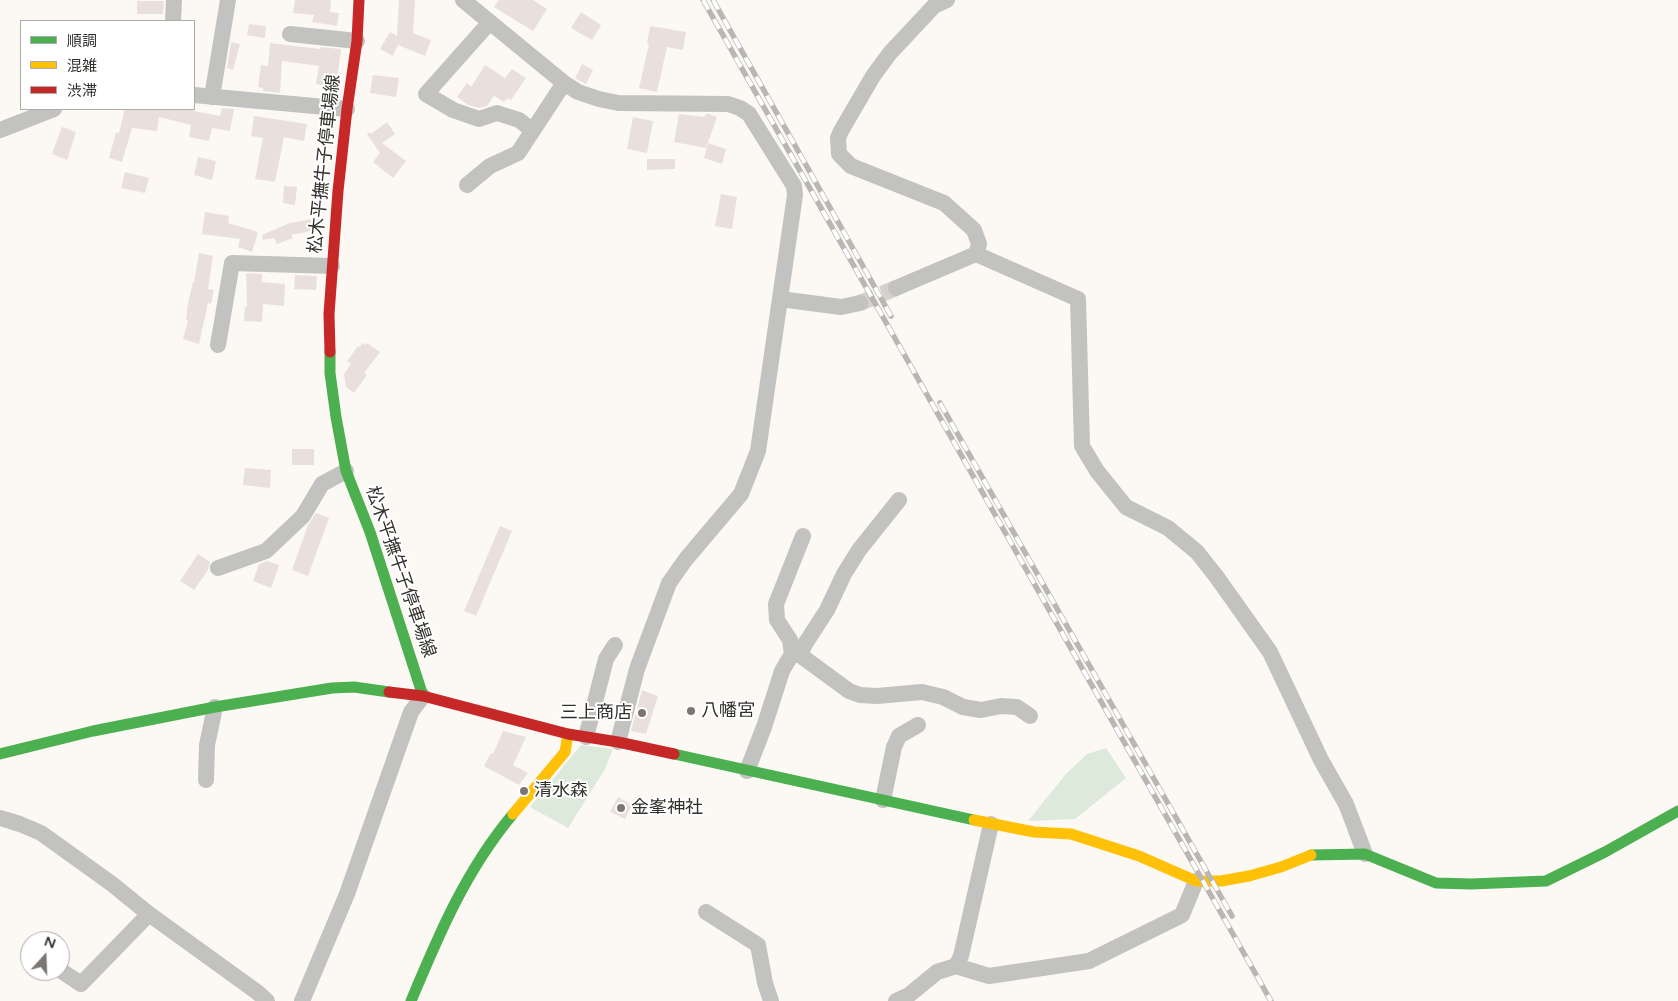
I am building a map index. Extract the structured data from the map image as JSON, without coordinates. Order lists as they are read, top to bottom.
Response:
{
  "streets": {
    "street": ["松木平撫牛子停車場線"]
  },
  "places": [
    "八幡宮",
    "三上商店",
    "清水森",
    "金峯神社"
  ],
  "legend": ["順調", "混雑", "渋滞"],
  "north": "top"
}
